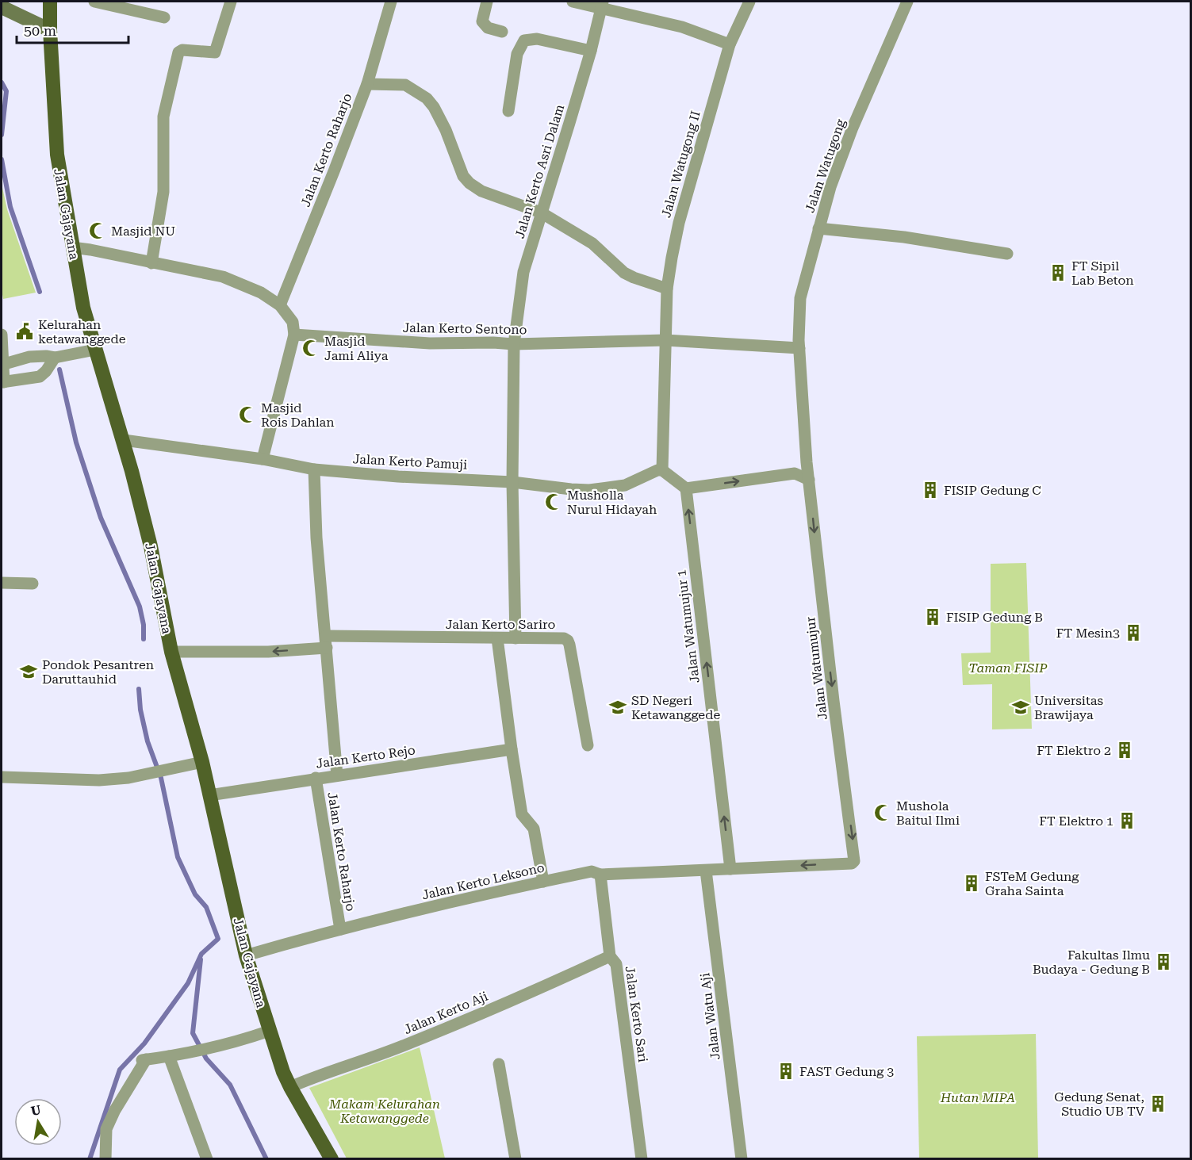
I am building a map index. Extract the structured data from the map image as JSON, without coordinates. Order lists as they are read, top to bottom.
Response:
{
  "streets": {
    "main road": ["Jalan Gajayana"],
    "street": [
      "Jalan Kerto Raharjo",
      "Jalan Watugong II",
      "Jalan Watugong",
      "Jalan Kerto Asri Dalam",
      "Jalan Kerto Sentono",
      "Jalan Kerto Pamuji",
      "Jalan Kerto Sariro",
      "Jalan Watumujur 1",
      "Jalan Watumujur",
      "Jalan Kerto Rejo",
      "Jalan Kerto Leksono",
      "Jalan Kerto Aji",
      "Jalan Kerto Sari",
      "Jalan Watu Aji"
    ]
  },
  "crossings": [
    ["Jalan Kerto Raharjo", "Jalan Kerto Rejo"],
    ["Jalan Kerto Raharjo", "Jalan Kerto Leksono"],
    ["Jalan Watugong II", "Jalan Kerto Sentono"],
    ["Jalan Watugong II", "Jalan Kerto Pamuji"],
    ["Jalan Watugong", "Jalan Kerto Sentono"],
    ["Jalan Watugong", "Jalan Watumujur"],
    ["Jalan Kerto Asri Dalam", "Jalan Kerto Sentono"],
    ["Jalan Kerto Asri Dalam", "Jalan Kerto Pamuji"],
    ["Jalan Kerto Asri Dalam", "Jalan Kerto Sariro"],
    ["Jalan Gajayana", "Jalan Kerto Pamuji"],
    ["Jalan Gajayana", "Jalan Kerto Sariro"],
    ["Jalan Gajayana", "Jalan Kerto Rejo"],
    ["Jalan Gajayana", "Jalan Kerto Leksono"],
    ["Jalan Gajayana", "Jalan Kerto Aji"],
    ["Jalan Kerto Sentono", "Jalan Watumujur"],
    ["Jalan Watumujur 1", "Jalan Watumujur"],
    ["Jalan Watumujur 1", "Jalan Kerto Leksono"],
    ["Jalan Watumujur", "Jalan Kerto Leksono"],
    ["Jalan Kerto Leksono", "Jalan Kerto Sari"],
    ["Jalan Kerto Leksono", "Jalan Watu Aji"],
    ["Jalan Kerto Aji", "Jalan Kerto Sari"]
  ],
  "one_way": ["Jalan Watumujur 1"],
  "parks": ["Taman FISIP", "Hutan MIPA", "Makam Kelurahan Ketawanggede"],
  "places": {
    "mosque": [
      "Masjid NU",
      "Masjid Jami Aliya",
      "Masjid Rois Dahlan",
      "Musholla Nurul Hidayah",
      "Mushola Baitul Ilmi"
    ],
    "building": [
      "FT Sipil Lab Beton",
      "FISIP Gedung C",
      "FISIP Gedung B",
      "FT Mesin3",
      "FT Elektro 2",
      "FT Elektro 1",
      "FSTeM Gedung Graha Sainta",
      "Fakultas Ilmu Budaya - Gedung B",
      "FAST Gedung 3",
      "Gedung Senat, Studio UB TV"
    ],
    "public building": ["Kelurahan ketawanggede"],
    "school or university": ["Pondok Pesantren Daruttauhid", "SD Negeri Ketawanggede", "Universitas Brawijaya"]
  },
  "scale_bar": "50 m",
  "north": "top"
}
